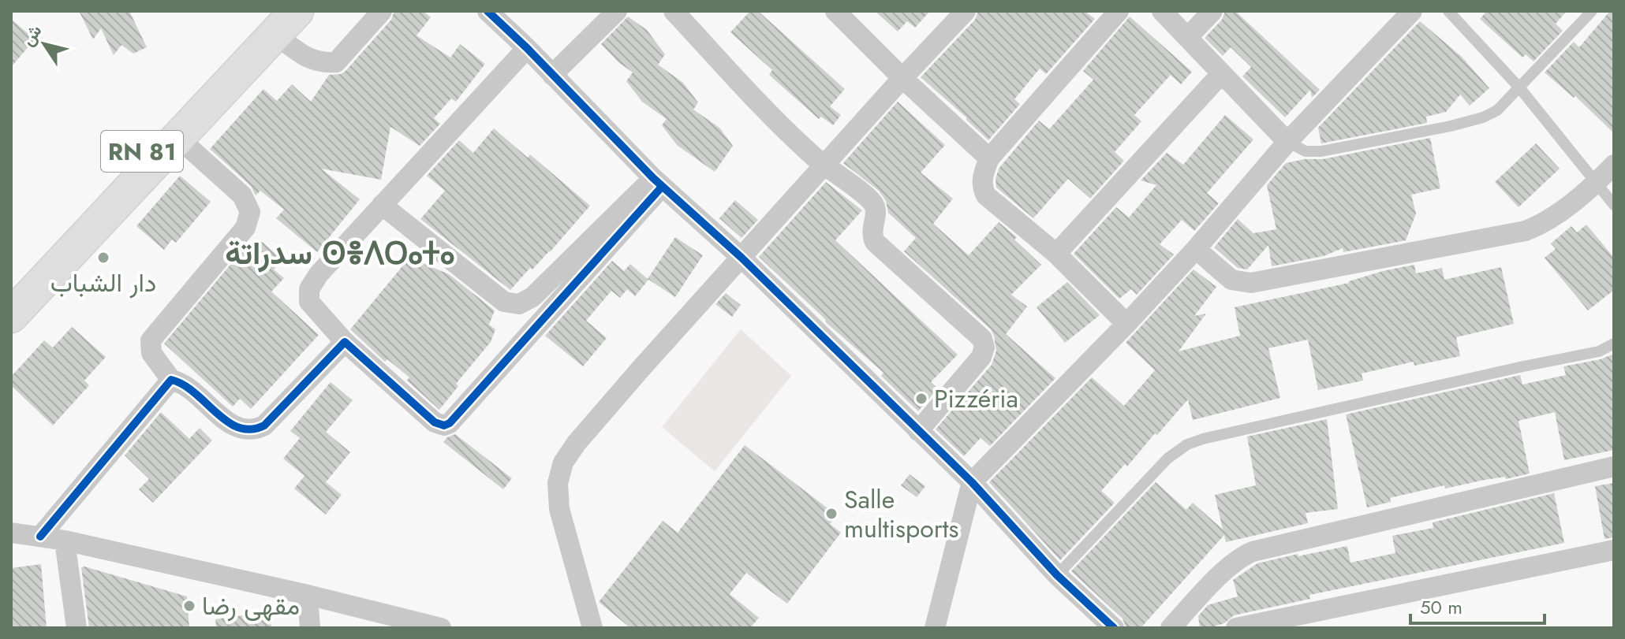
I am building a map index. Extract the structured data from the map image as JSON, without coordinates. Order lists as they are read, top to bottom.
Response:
{
  "streets": {
    "main road": ["RN 81"]
  },
  "districts": ["سدراتة ⵙⴻⴷⵔⴰⵜⴰ"],
  "places": [
    "دار الشباب",
    "Pizzéria",
    "Salle multisports",
    "مقهى رضا"
  ],
  "scale_bar": "50 m",
  "north": "top left"
}
